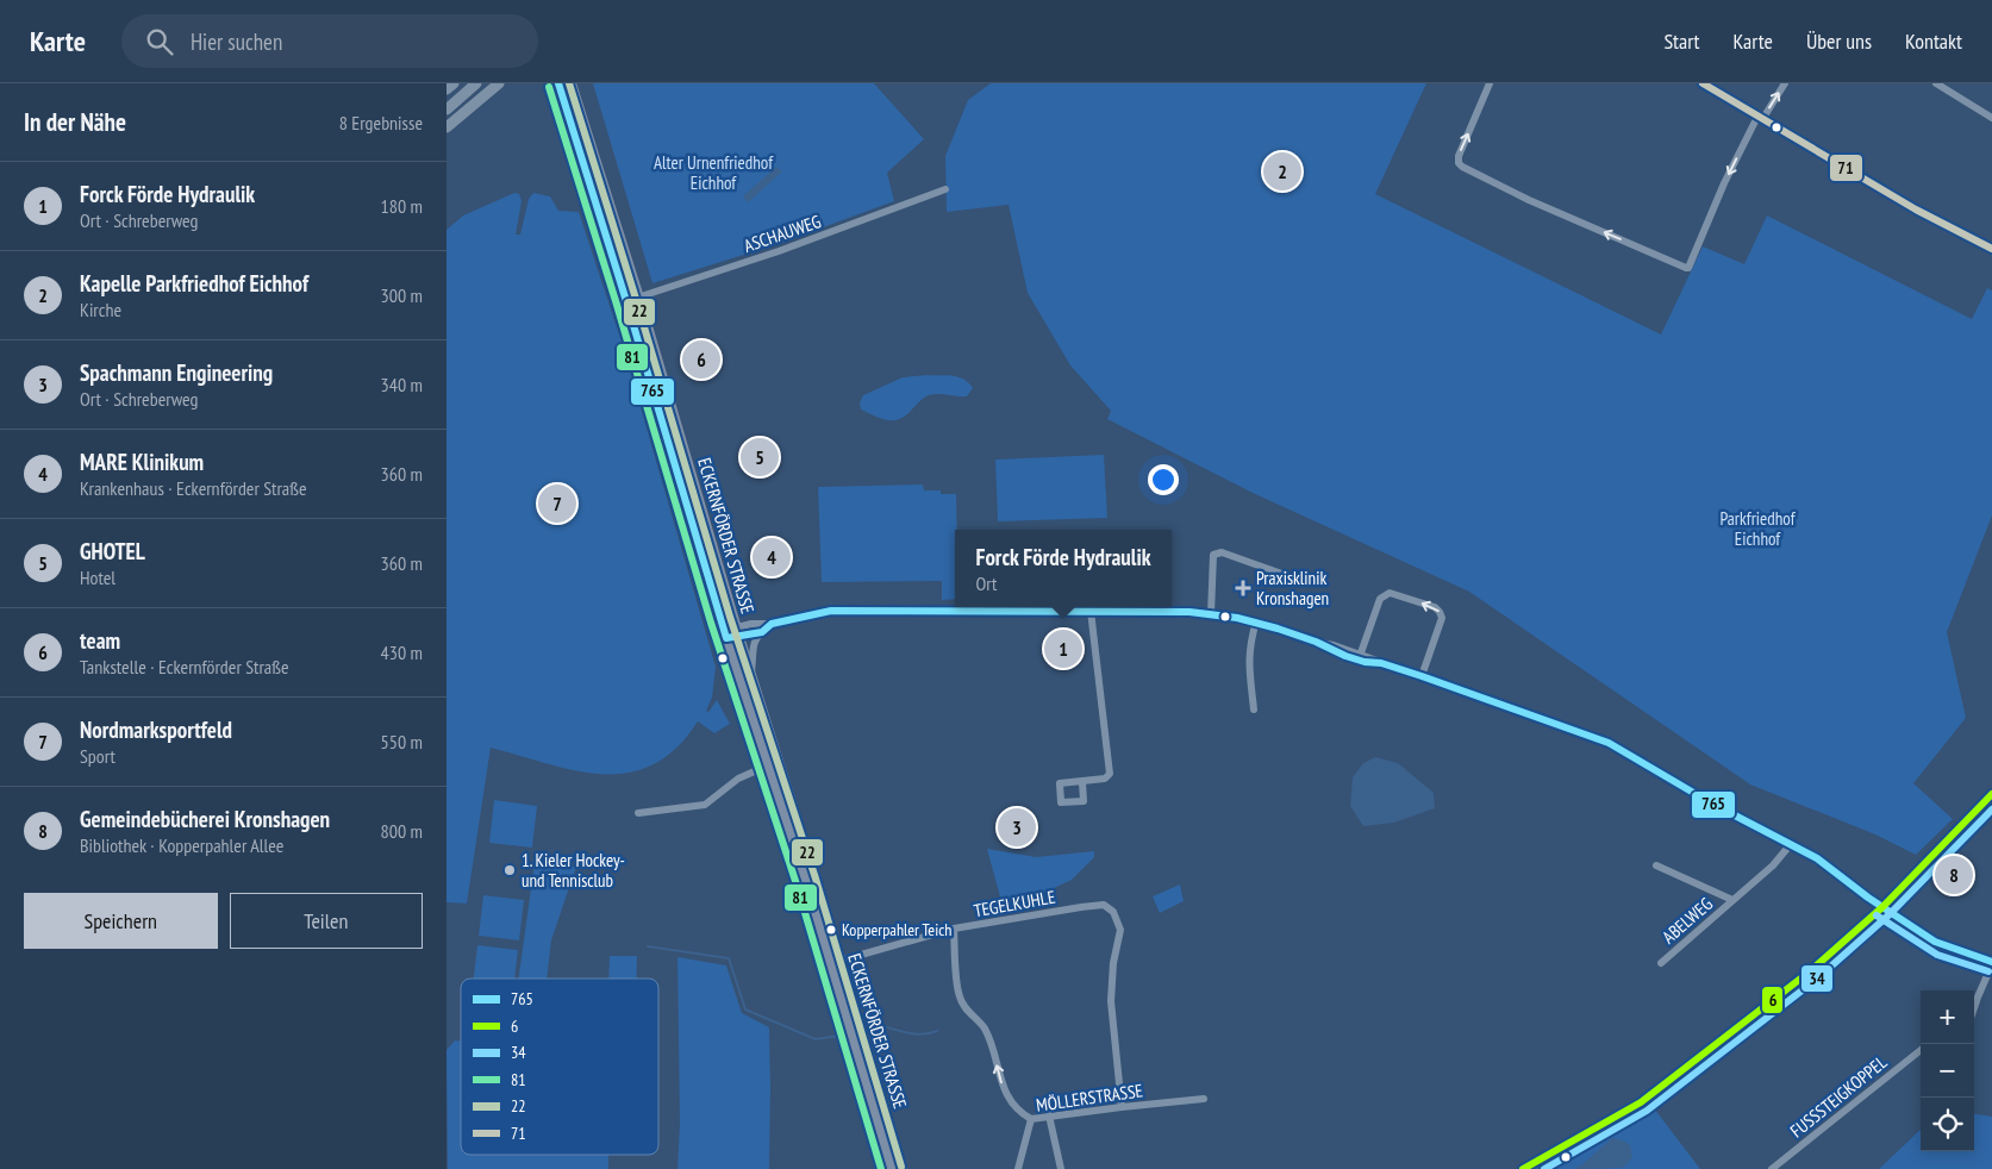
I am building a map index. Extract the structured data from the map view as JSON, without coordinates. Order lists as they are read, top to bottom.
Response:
{
  "streets": {
    "main road": ["ECKERNFÖRDER STRASSE"],
    "street": [
      "ASCHAUWEG",
      "TEGELKUHLE",
      "ABELWEG",
      "FUSSSTEIGKOPPEL",
      "MÖLLERSTRASSE"
    ]
  },
  "crossings": [
    ["ASCHAUWEG", "ECKERNFÖRDER STRASSE"],
    ["ECKERNFÖRDER STRASSE", "TEGELKUHLE"],
    ["TEGELKUHLE", "MÖLLERSTRASSE"]
  ],
  "parks": ["Alter Urnenfriedhof Eichhof", "Parkfriedhof Eichhof"],
  "places": {
    "health": ["Praxisklinik Kronshagen"],
    "other": ["1. Kieler Hockey- und Tennisclub", "Kopperpahler Teich"]
  },
  "lines": [
    "transit line 765",
    "transit line 22",
    "transit line 71",
    "transit line 81",
    "transit line 6",
    "transit line 34"
  ],
  "legend": [
    "765",
    "6",
    "34",
    "81",
    "22",
    "71"
  ],
  "page": {
    "header": "Karte",
    "search": "Hier suchen",
    "nav": [
      "Start",
      "Karte",
      "Über uns",
      "Kontakt"
    ],
    "heading": ["In der Nähe", "8 Ergebnisse"],
    "pins": [
      "2",
      "6",
      "5",
      "7",
      "4",
      "1",
      "3",
      "8"
    ],
    "list": [
      {
        "mark": "1",
        "name": "Forck Förde Hydraulik",
        "note": "Ort · Schreberweg",
        "value": "180 m"
      },
      {
        "mark": "2",
        "name": "Kapelle Parkfriedhof Eichhof",
        "note": "Kirche",
        "value": "300 m"
      },
      {
        "mark": "3",
        "name": "Spachmann Engineering",
        "note": "Ort · Schreberweg",
        "value": "340 m"
      },
      {
        "mark": "4",
        "name": "MARE Klinikum",
        "note": "Krankenhaus · Eckernförder Straße",
        "value": "360 m"
      },
      {
        "mark": "5",
        "name": "GHOTEL",
        "note": "Hotel",
        "value": "360 m"
      },
      {
        "mark": "6",
        "name": "team",
        "note": "Tankstelle · Eckernförder Straße",
        "value": "430 m"
      },
      {
        "mark": "7",
        "name": "Nordmarksportfeld",
        "note": "Sport",
        "value": "550 m"
      },
      {
        "mark": "8",
        "name": "Gemeindebücherei Kronshagen",
        "note": "Bibliothek · Kopperpahler Allee",
        "value": "800 m"
      }
    ],
    "popup": ["Forck Förde Hydraulik", "Ort"],
    "buttons": ["Speichern", "Teilen"],
    "map_buttons": ["+", "−"]
  }
}
